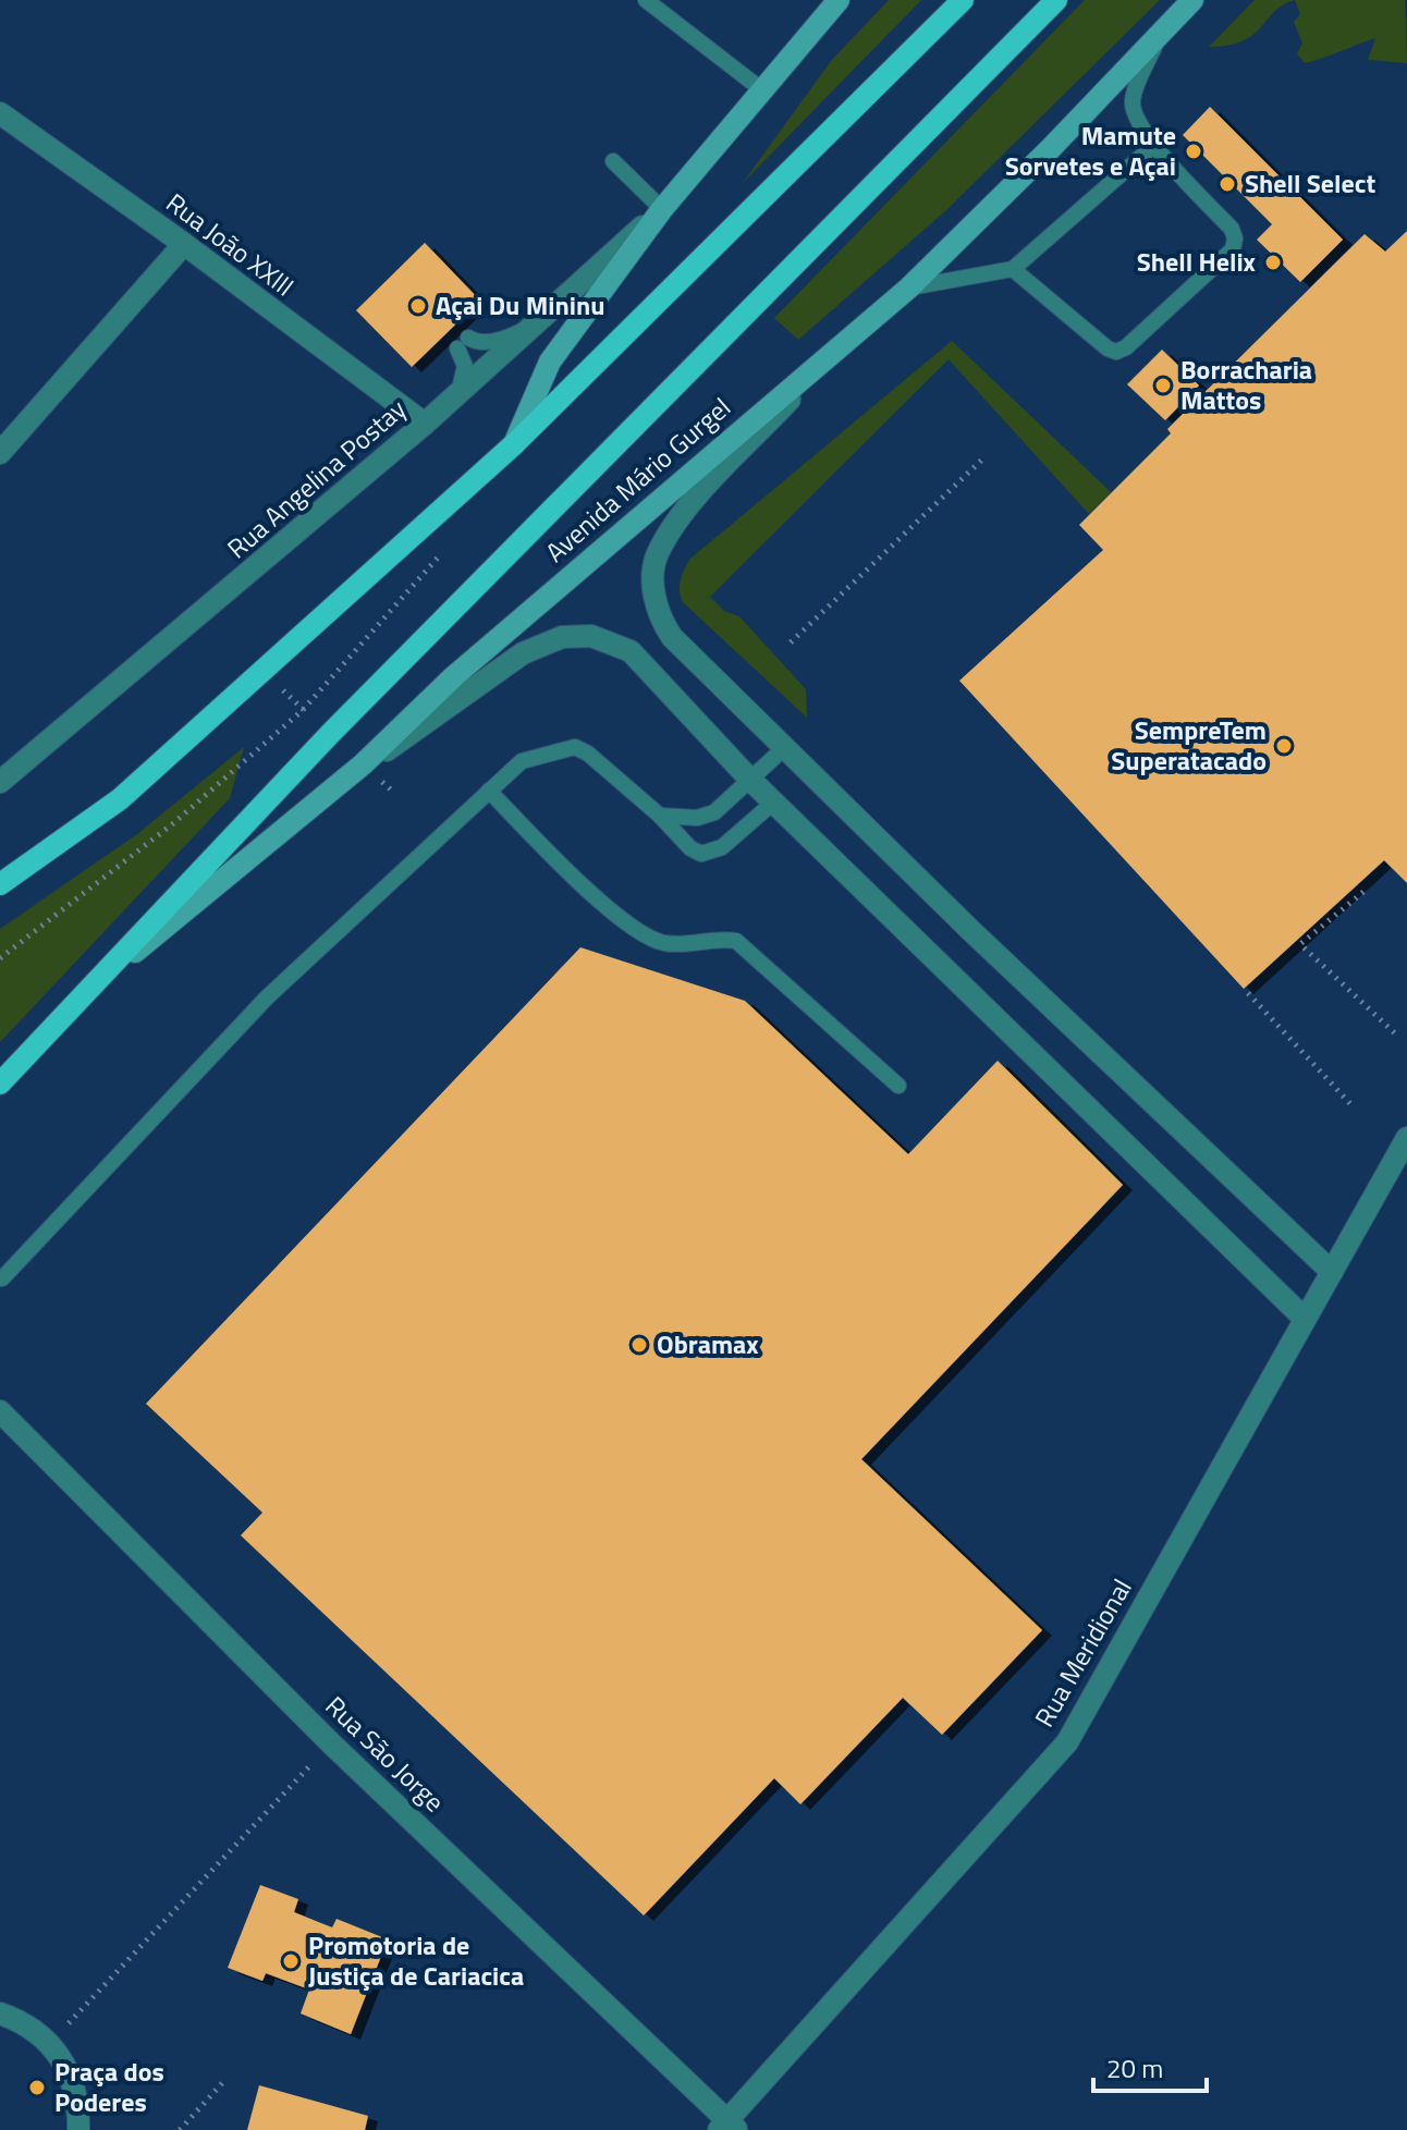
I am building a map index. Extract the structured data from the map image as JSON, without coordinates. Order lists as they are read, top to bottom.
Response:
{
  "streets": {
    "main road": ["Avenida Mário Gurgel"],
    "street": [
      "Rua João XXIII",
      "Rua Angelina Postay",
      "Rua Meridional",
      "Rua São Jorge"
    ]
  },
  "crossings": [
    ["Rua João XXIII", "Rua Angelina Postay"],
    ["Rua Meridional", "Rua São Jorge"]
  ],
  "places": [
    "Mamute Sorvetes e Açai",
    "Shell Select",
    "Shell Helix",
    "Açai Du Mininu",
    "Borracharia Mattos",
    "SempreTem Superatacado",
    "Obramax",
    "Promotoria de Justiça de Cariacica",
    "Praça dos Poderes"
  ],
  "scale_bar": "20 m"
}
